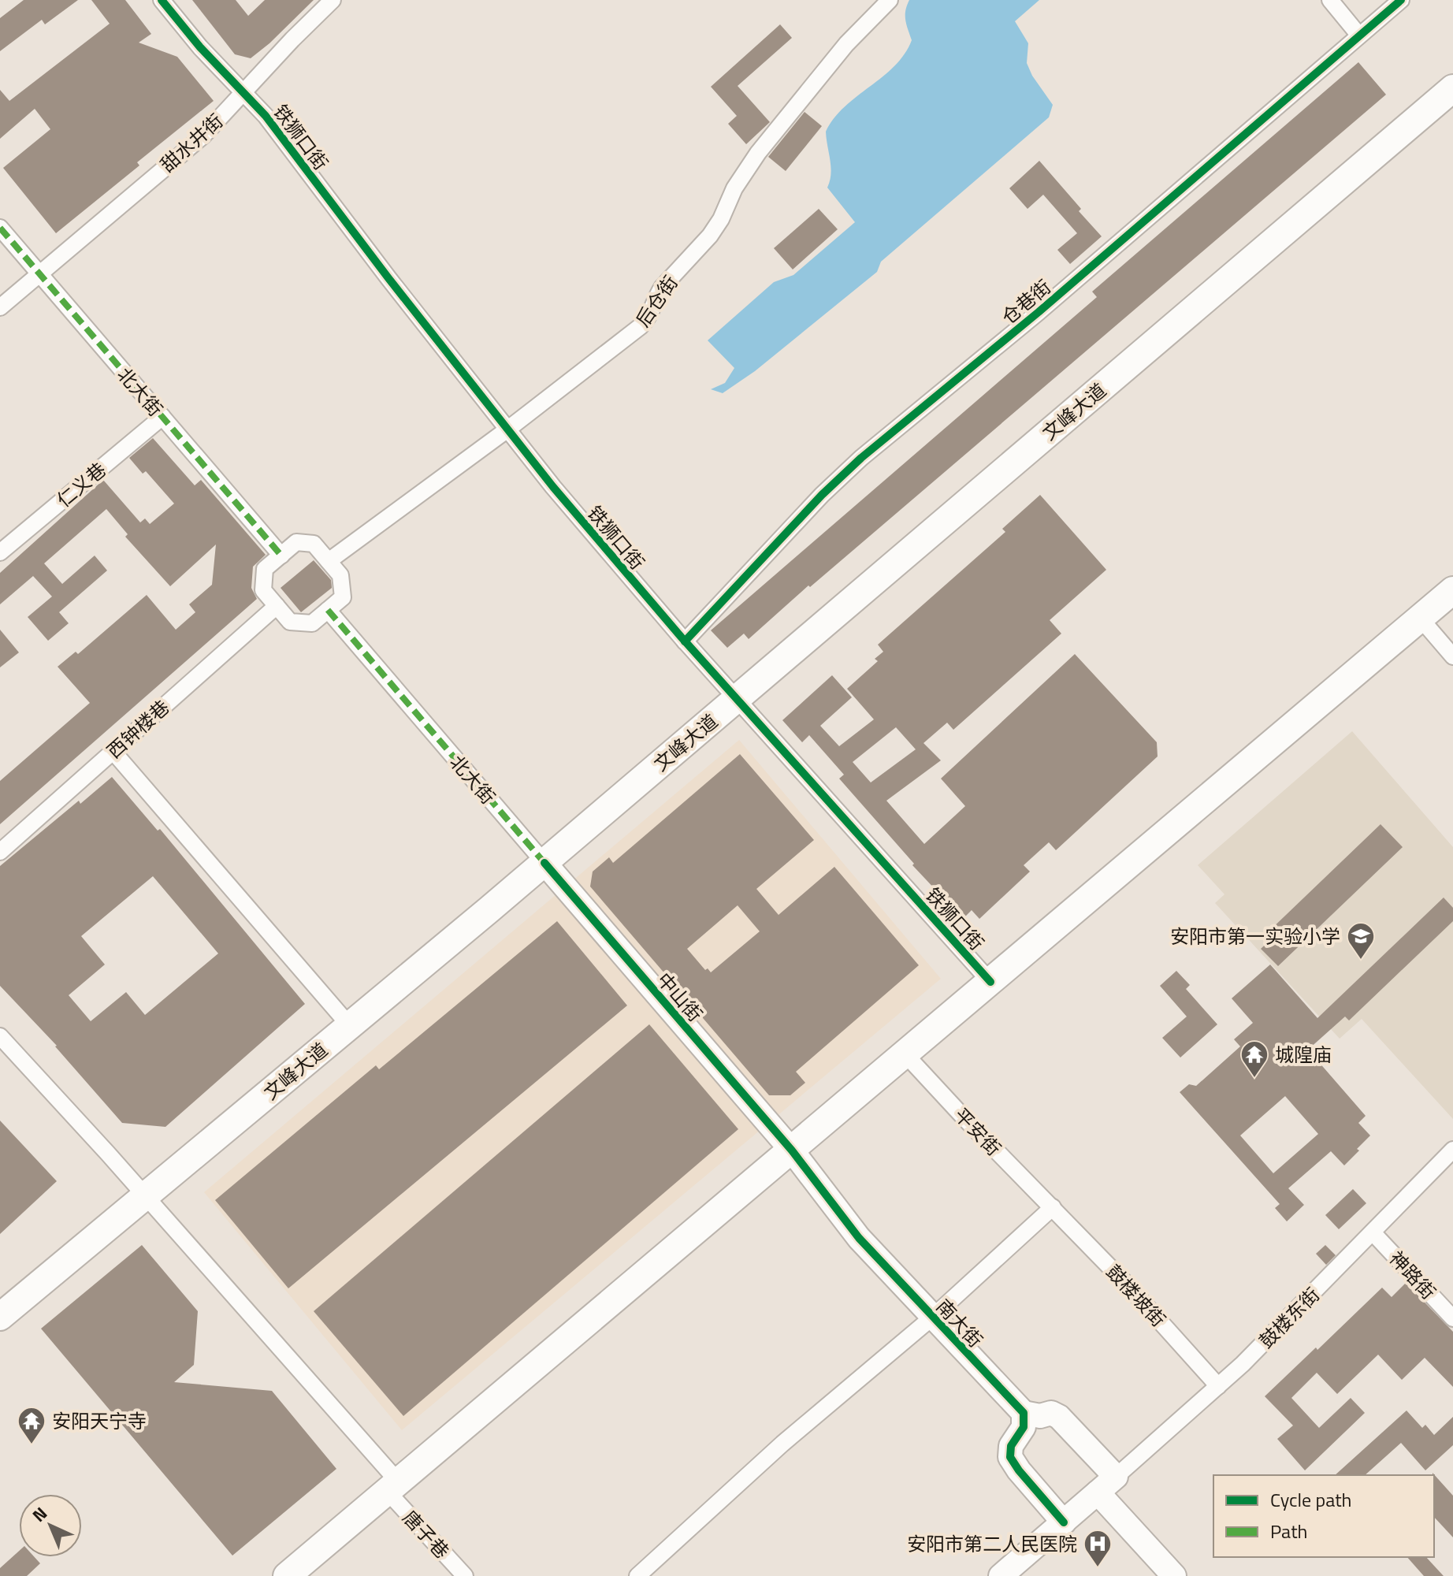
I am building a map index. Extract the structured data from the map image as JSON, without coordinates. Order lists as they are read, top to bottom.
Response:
{
  "streets": {
    "main road": ["文峰大道"],
    "street": [
      "铁狮口街",
      "甜水井街",
      "后仓街",
      "仓巷街",
      "北大街",
      "仁义巷",
      "西钟楼巷",
      "中山街",
      "平安街",
      "神路街",
      "鼓楼坡街",
      "鼓楼东街",
      "南大街",
      "唐子巷"
    ]
  },
  "crossings": [
    ["铁狮口街", "甜水井街"],
    ["铁狮口街", "后仓街"],
    ["铁狮口街", "仓巷街"],
    ["铁狮口街", "文峰大道"],
    ["甜水井街", "北大街"],
    ["后仓街", "北大街"],
    ["后仓街", "西钟楼巷"],
    ["北大街", "文峰大道"],
    ["北大街", "仁义巷"],
    ["北大街", "西钟楼巷"],
    ["北大街", "中山街"],
    ["文峰大道", "中山街"],
    ["文峰大道", "唐子巷"],
    ["中山街", "南大街"],
    ["平安街", "鼓楼坡街"],
    ["神路街", "鼓楼东街"],
    ["鼓楼坡街", "鼓楼东街"]
  ],
  "places": {
    "school or university": ["安阳市第一实验小学"],
    "temple": ["城隍庙", "安阳天宁寺"],
    "hospital": ["安阳市第二人民医院"]
  },
  "legend": ["Cycle path", "Path"],
  "north": "top left"
}
